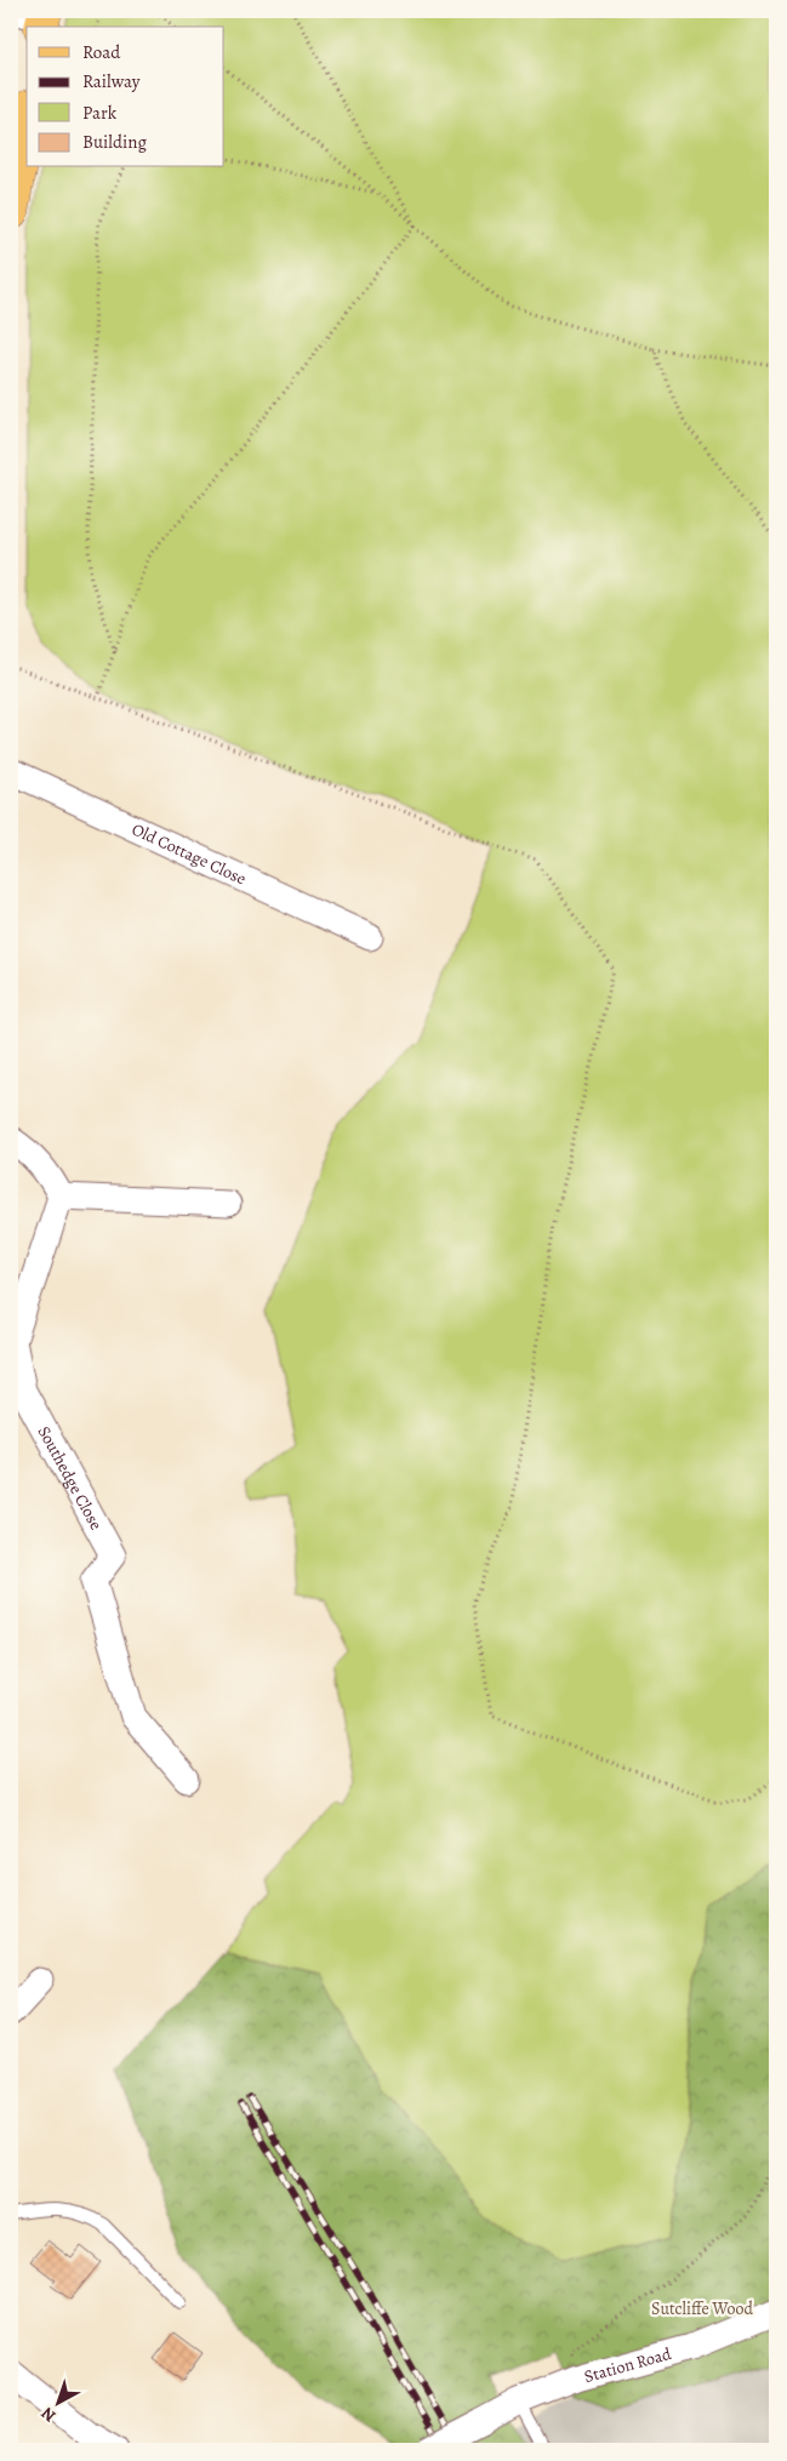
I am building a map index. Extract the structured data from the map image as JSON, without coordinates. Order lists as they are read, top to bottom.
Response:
{
  "streets": {
    "street": ["Old Cottage Close", "Southedge Close", "Station Road"]
  },
  "parks": ["Sutcliffe Wood"],
  "legend": [
    "Road",
    "Railway",
    "Park",
    "Building"
  ],
  "north": "bottom left"
}
